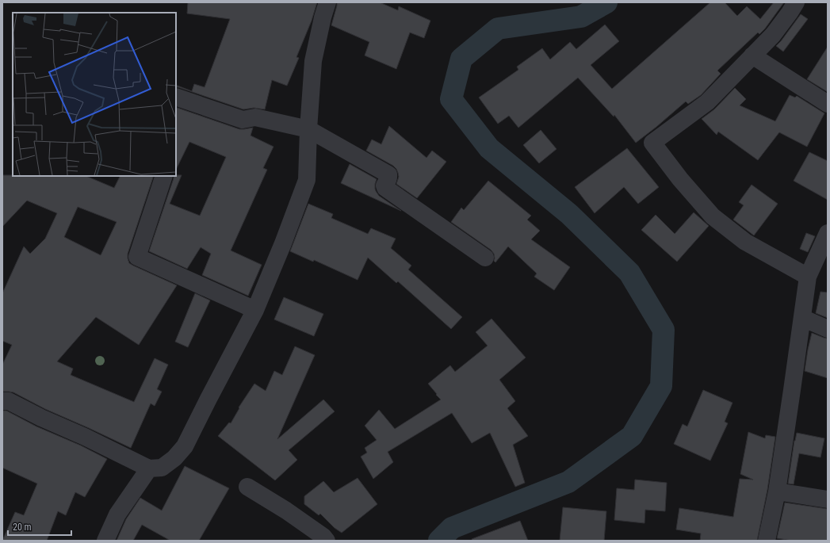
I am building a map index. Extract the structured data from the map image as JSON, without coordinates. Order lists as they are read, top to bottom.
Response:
{
  "scale_bar": "20 m"
}
